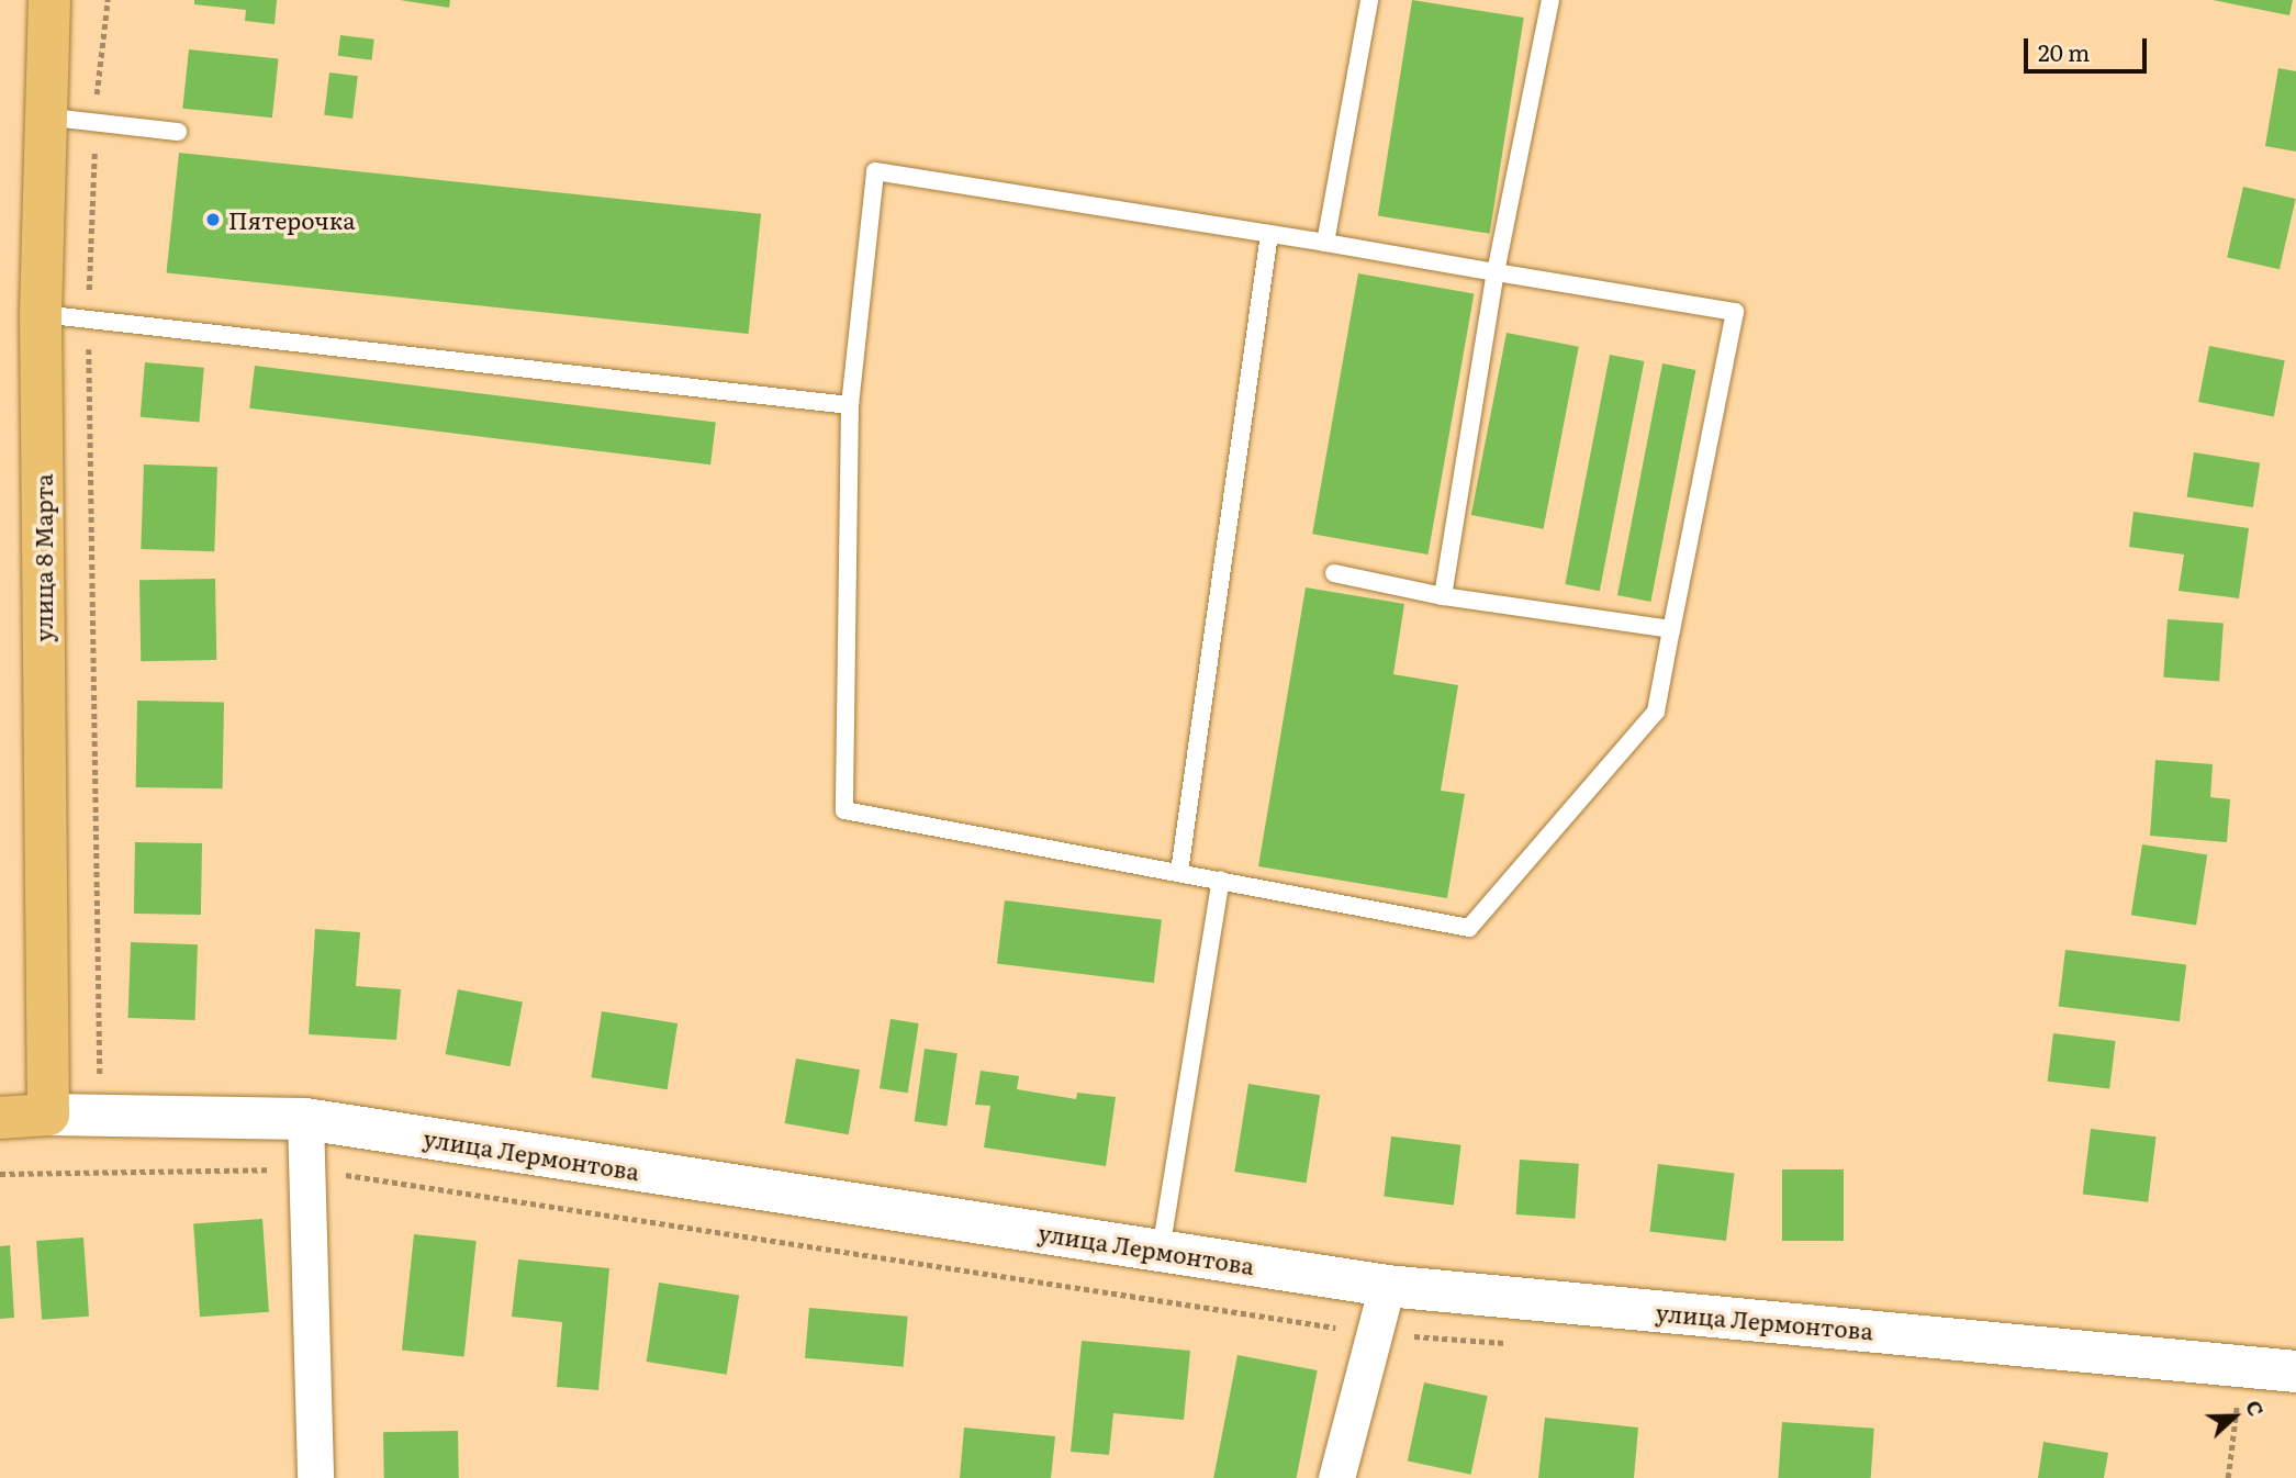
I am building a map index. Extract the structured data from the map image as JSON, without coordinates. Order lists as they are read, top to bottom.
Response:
{
  "streets": {
    "main road": ["улица 8 Марта", "улица Лермонтова"]
  },
  "crossings": [
    ["улица 8 Марта", "улица Лермонтова"]
  ],
  "places": ["Пятерочка"],
  "scale_bar": "20 m",
  "north": "right"
}
